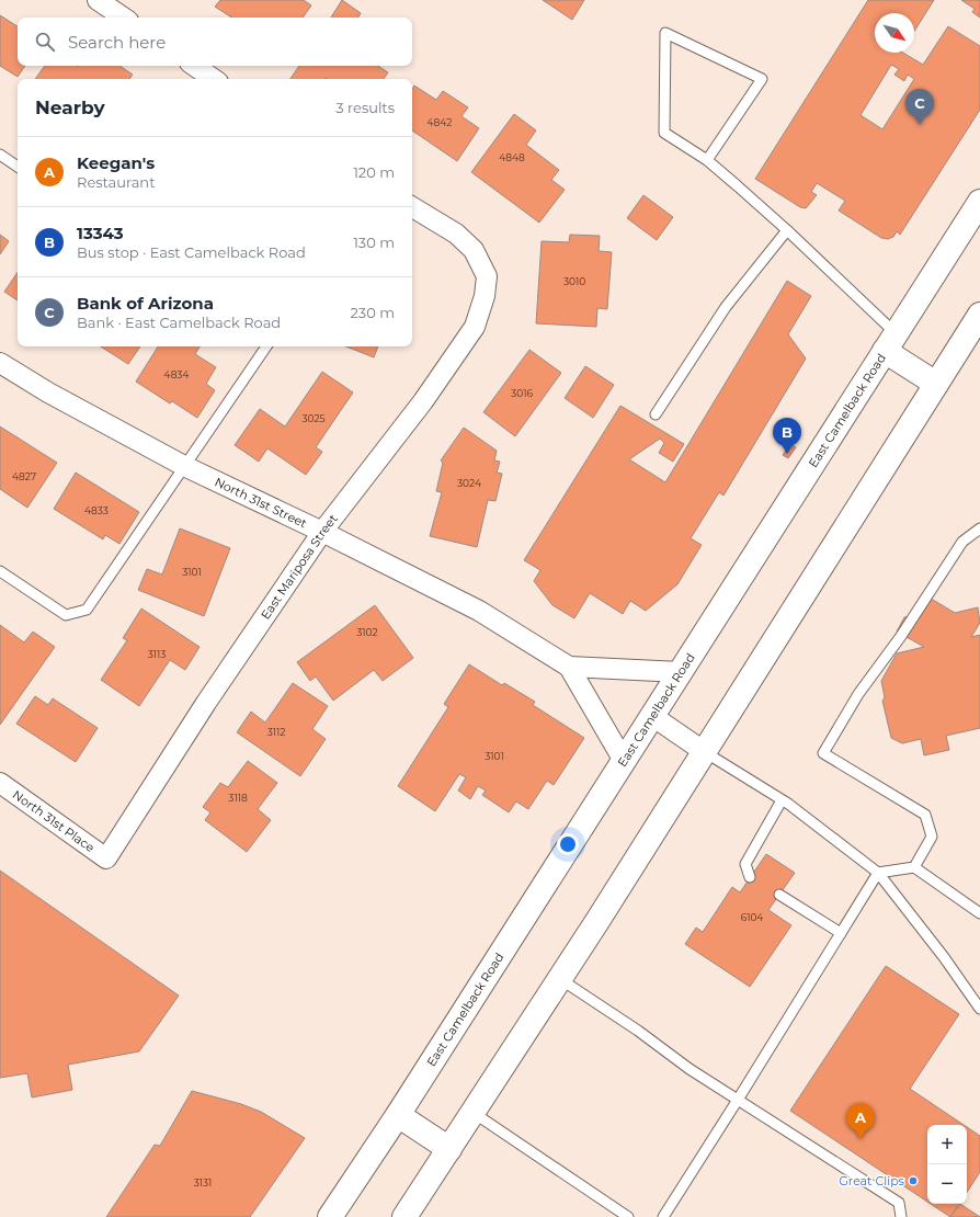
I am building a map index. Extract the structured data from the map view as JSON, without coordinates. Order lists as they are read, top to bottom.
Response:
{
  "streets": {
    "main road": ["East Camelback Road"],
    "street": ["North 31st Street", "East Mariposa Street", "North 31st Place"]
  },
  "crossings": [
    ["East Camelback Road", "North 31st Street"],
    ["North 31st Street", "East Mariposa Street"],
    ["East Mariposa Street", "North 31st Place"]
  ],
  "places": ["Great Clips"],
  "house_numbers": [
    "4842",
    "4848",
    "3010",
    "4834",
    "3016",
    "3025",
    "4827",
    "3024",
    "4833",
    "3101",
    "3102",
    "3113",
    "3112",
    "3101",
    "3118",
    "6104",
    "3131"
  ],
  "north": "bottom right",
  "page": {
    "search": "Search here",
    "heading": ["Nearby", "3 results"],
    "pins": ["C", "B", "A"],
    "list": [
      {
        "mark": "A",
        "name": "Keegan's",
        "note": "Restaurant",
        "value": "120 m"
      },
      {
        "mark": "B",
        "name": "13343",
        "note": "Bus stop · East Camelback Road",
        "value": "130 m"
      },
      {
        "mark": "C",
        "name": "Bank of Arizona",
        "note": "Bank · East Camelback Road",
        "value": "230 m"
      }
    ],
    "map_buttons": ["+", "−"]
  }
}
